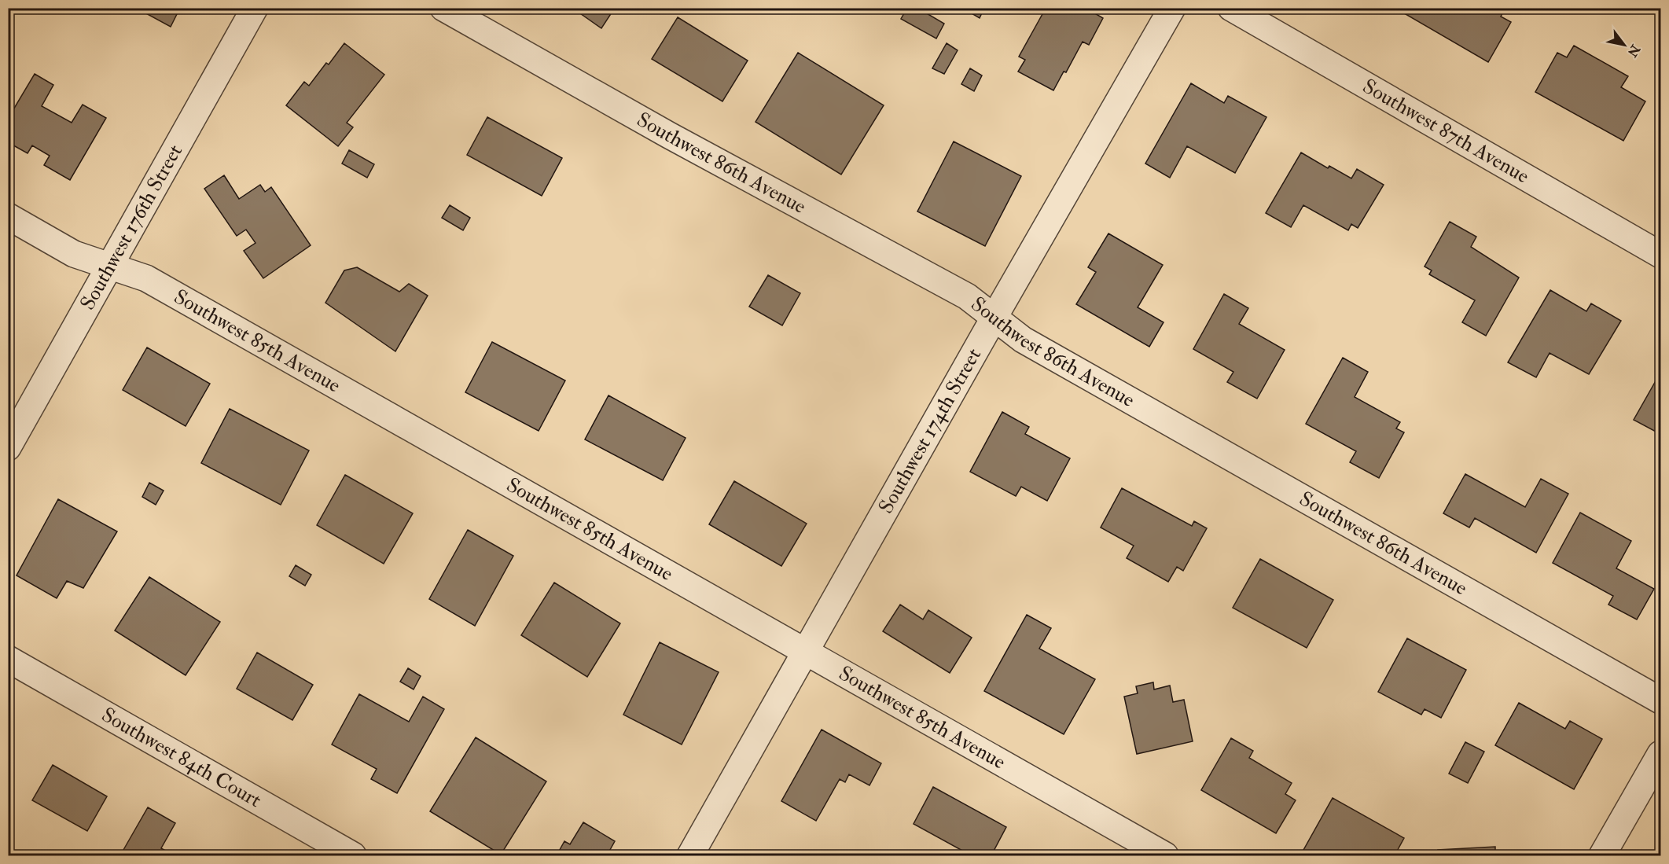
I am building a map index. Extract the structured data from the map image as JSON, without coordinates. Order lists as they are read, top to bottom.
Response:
{
  "streets": {
    "street": [
      "Southwest 87th Avenue",
      "Southwest 86th Avenue",
      "Southwest 176th Street",
      "Southwest 85th Avenue",
      "Southwest 174th Street",
      "Southwest 84th Court"
    ]
  },
  "crossings": [
    ["Southwest 86th Avenue", "Southwest 174th Street"],
    ["Southwest 176th Street", "Southwest 85th Avenue"],
    ["Southwest 85th Avenue", "Southwest 174th Street"]
  ],
  "north": "bottom right"
}
